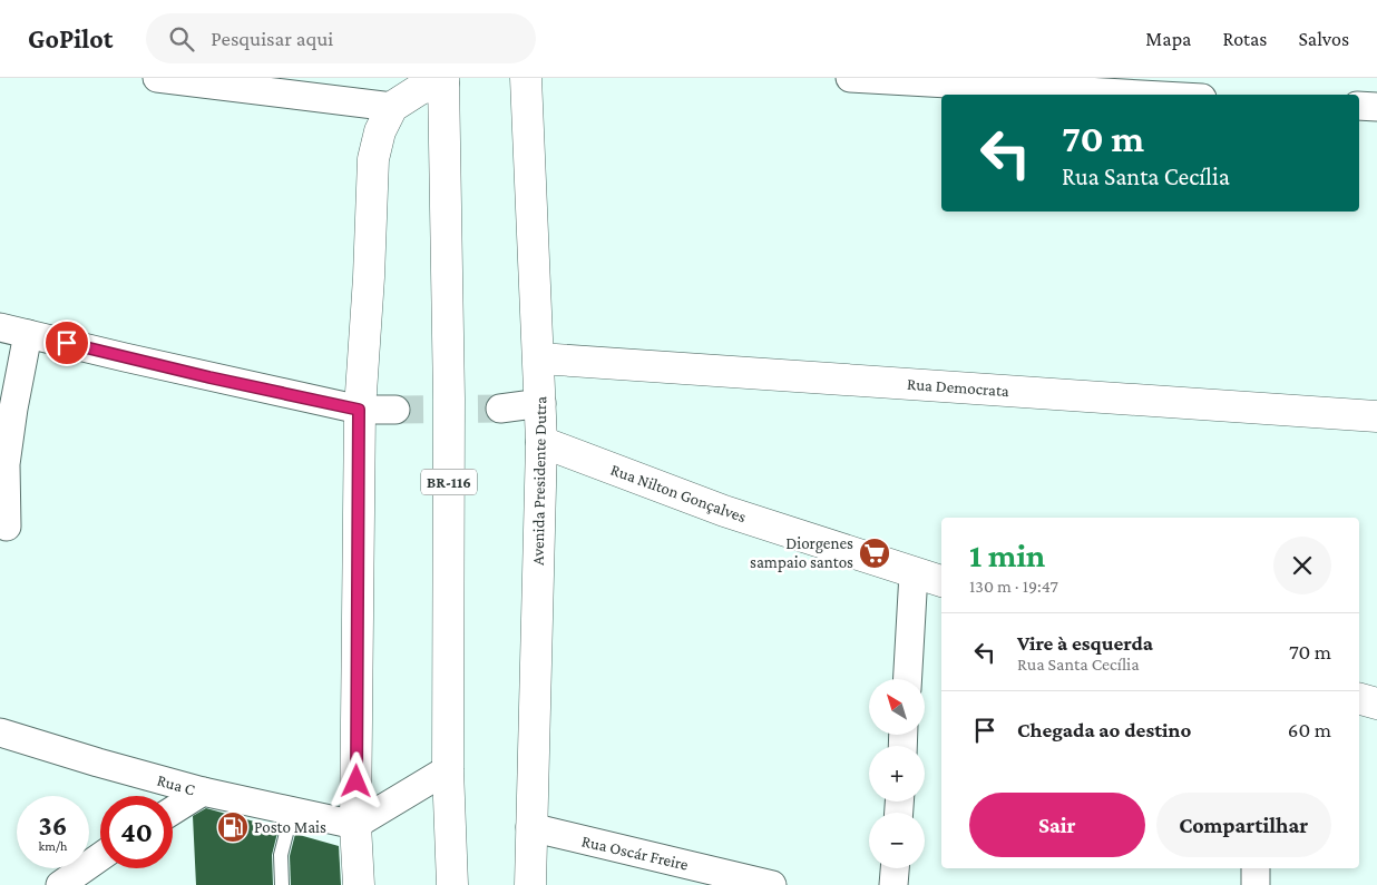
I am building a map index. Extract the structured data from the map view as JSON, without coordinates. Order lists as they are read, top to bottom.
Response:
{
  "streets": {
    "main road": [
      "Rua Democrata",
      "Avenida Presidente Dutra",
      "BR-116",
      "Rua Nilton Gonçalves"
    ],
    "street": ["Rua C", "Rua Oscár Freire"]
  },
  "crossings": [
    ["Rua Democrata", "Avenida Presidente Dutra"],
    ["Avenida Presidente Dutra", "Rua Nilton Gonçalves"],
    ["Avenida Presidente Dutra", "Rua Oscár Freire"]
  ],
  "places": {
    "supermarket": ["Diorgenes sampaio santos"],
    "fuel station": ["Posto Mais"]
  },
  "north": "top left",
  "page": {
    "header": "GoPilot",
    "search": "Pesquisar aqui",
    "nav": ["Mapa", "Rotas", "Salvos"],
    "turn": ["70 m", "Rua Santa Cecília"],
    "heading": ["1 min", "130 m · 19:47"],
    "list": [
      {
        "name": "Vire à esquerda",
        "note": "Rua Santa Cecília",
        "value": "70 m"
      },
      {
        "name": "Chegada ao destino",
        "value": "60 m"
      }
    ],
    "map_buttons": ["+", "−"],
    "buttons": ["Sair", "Compartilhar"],
    "speed": "36 km/h",
    "limit": "40"
  }
}
